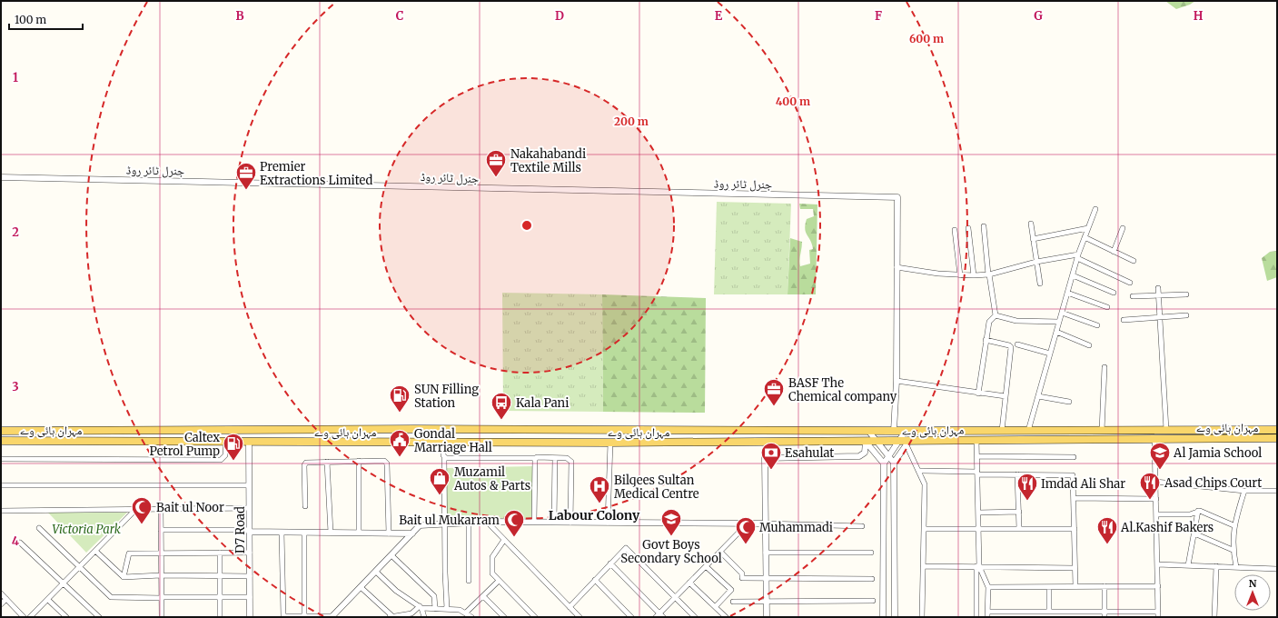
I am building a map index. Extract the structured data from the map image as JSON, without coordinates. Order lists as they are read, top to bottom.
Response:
{
  "streets": {
    "main road": ["مہران ہائی وے"],
    "street": ["جنرل ٹائر روڈ", "D7 Road"]
  },
  "crossings": [
    ["مہران ہائی وے", "D7 Road"]
  ],
  "districts": ["Labour Colony"],
  "parks": ["Victoria Park"],
  "places": {
    "office": ["Nakahabandi Textile Mills", "Premier Extractions Limited", "BASF The Chemical company"],
    "fuel station": ["SUN Filling Station", "Caltex Petrol Pump"],
    "bus stop": ["Kala Pani"],
    "public building": ["Gondal Marriage Hall"],
    "bank": ["Esahulat"],
    "school or university": ["Al Jamia School", "Govt Boys Secondary School"],
    "shop": ["Muzamil Autos & Parts"],
    "restaurant": ["Asad Chips Court", "Imdad Ali Shar", "Al.Kashif Bakers"],
    "hospital": ["Bilqees Sultan Medical Centre"],
    "mosque": ["Bait ul Noor", "Bait ul Mukarram", "Muhammadi"]
  },
  "scale_bar": "100 m",
  "north": "top",
  "grid": {
    "columns": [
      "B",
      "C",
      "D",
      "E",
      "F",
      "G",
      "H"
    ],
    "rows": [
      "1",
      "2",
      "3",
      "4"
    ]
  },
  "rings": ["600 m", "400 m", "200 m"]
}
